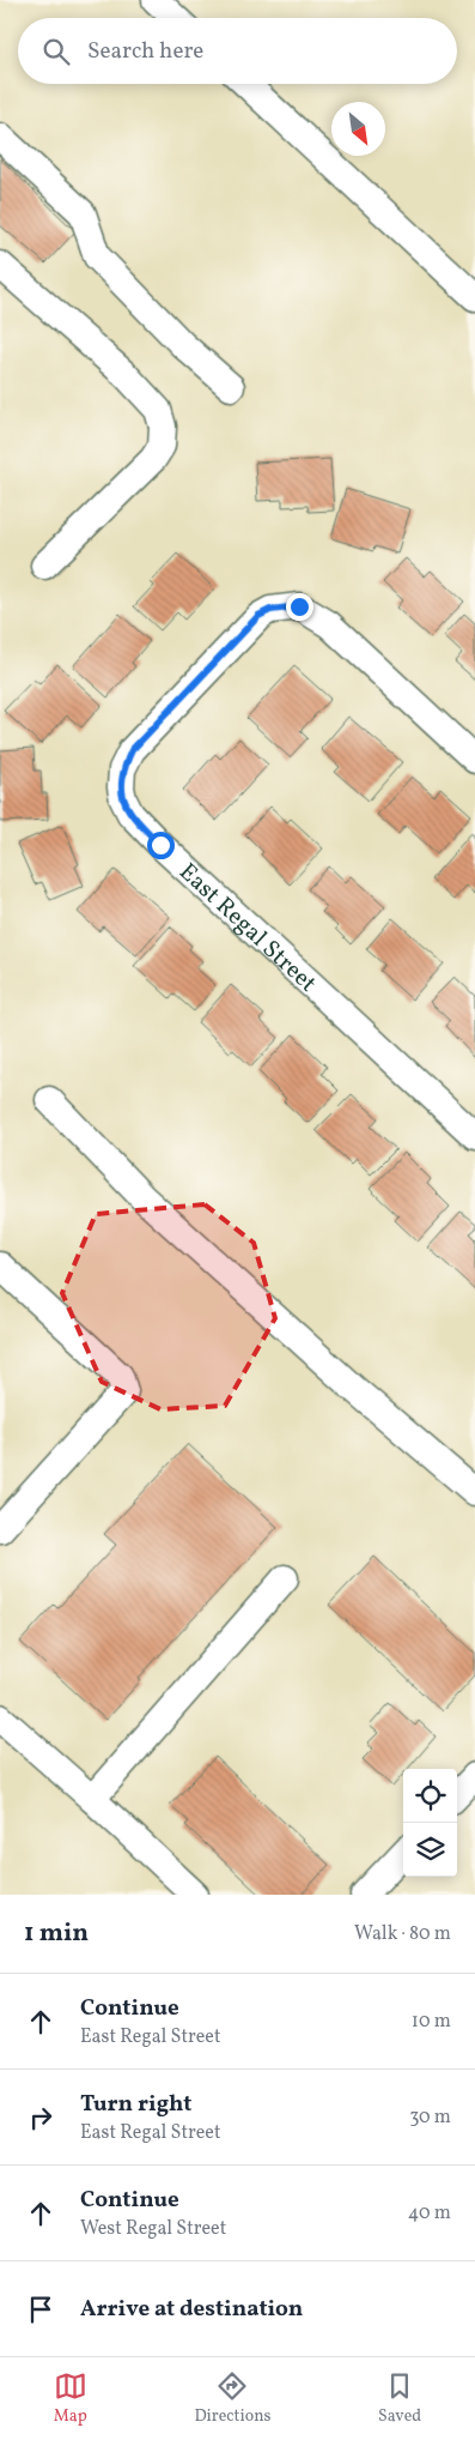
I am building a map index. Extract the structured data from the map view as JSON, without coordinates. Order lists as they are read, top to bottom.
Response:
{
  "streets": {
    "street": ["East Regal Street"]
  },
  "north": "bottom right",
  "page": {
    "search": "Search here",
    "heading": ["1 min", "Walk · 80 m"],
    "list": [
      ["Continue", "East Regal Street", "10 m"],
      ["Turn right", "East Regal Street", "30 m"],
      ["Continue", "West Regal Street", "40 m"],
      "Arrive at destination"
    ],
    "nav": ["Map", "Directions", "Saved"]
  }
}
